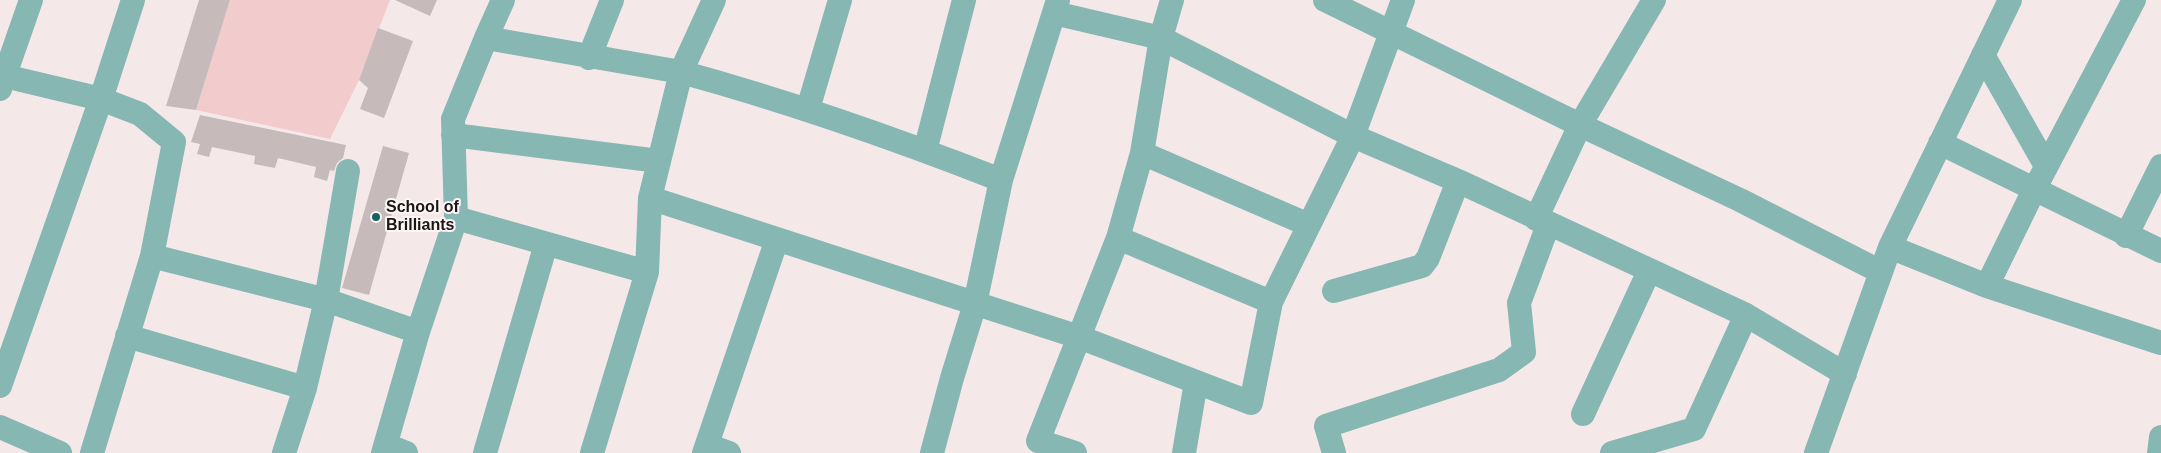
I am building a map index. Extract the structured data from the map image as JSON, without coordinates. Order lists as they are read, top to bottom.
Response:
{
  "places": ["School of Brilliants"]
}
